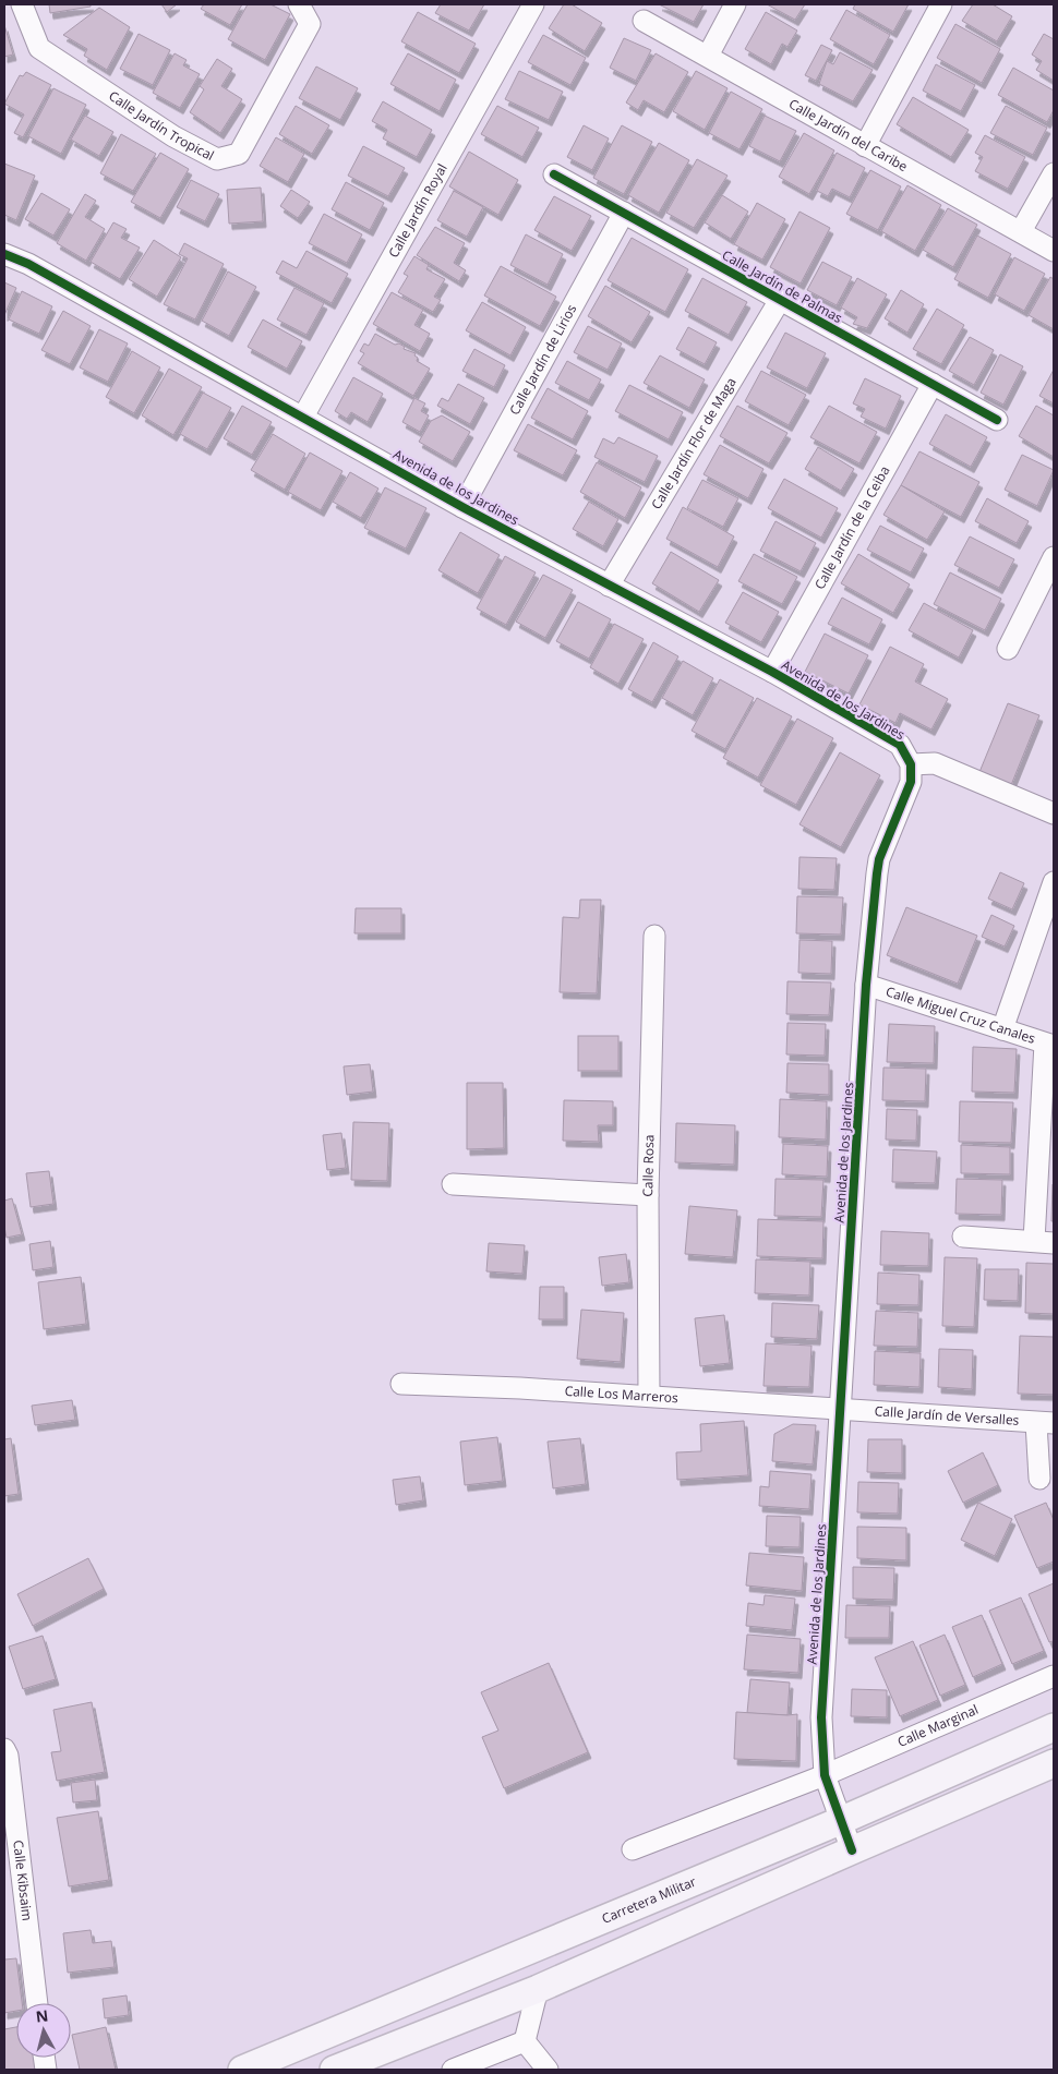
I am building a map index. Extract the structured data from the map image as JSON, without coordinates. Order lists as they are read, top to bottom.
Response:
{
  "streets": {
    "main road": ["Carretera Militar"],
    "street": [
      "Calle Jardín Tropical",
      "Calle Jardín del Caribe",
      "Calle Jardín Royal",
      "Calle Jardín de Palmas",
      "Calle Jardín de Lirios",
      "Calle Jardín Flor de Maga",
      "Avenida de los Jardines",
      "Calle Jardín de la Ceiba",
      "Calle Miguel Cruz Canales",
      "Calle Rosa",
      "Calle Los Marreros",
      "Calle Jardín de Versalles",
      "Calle Marginal",
      "Calle Kibsaim"
    ]
  },
  "crossings": [
    ["Calle Jardín Royal", "Avenida de los Jardines"],
    ["Calle Jardín de Palmas", "Calle Jardín de Lirios"],
    ["Calle Jardín de Palmas", "Calle Jardín Flor de Maga"],
    ["Calle Jardín de Palmas", "Calle Jardín de la Ceiba"],
    ["Calle Jardín de Lirios", "Avenida de los Jardines"],
    ["Calle Jardín Flor de Maga", "Avenida de los Jardines"],
    ["Avenida de los Jardines", "Calle Jardín de la Ceiba"],
    ["Avenida de los Jardines", "Calle Miguel Cruz Canales"],
    ["Avenida de los Jardines", "Calle Los Marreros"],
    ["Avenida de los Jardines", "Calle Jardín de Versalles"],
    ["Avenida de los Jardines", "Calle Marginal"],
    ["Avenida de los Jardines", "Carretera Militar"],
    ["Calle Rosa", "Calle Los Marreros"],
    ["Calle Los Marreros", "Calle Jardín de Versalles"]
  ],
  "north": "top"
}
